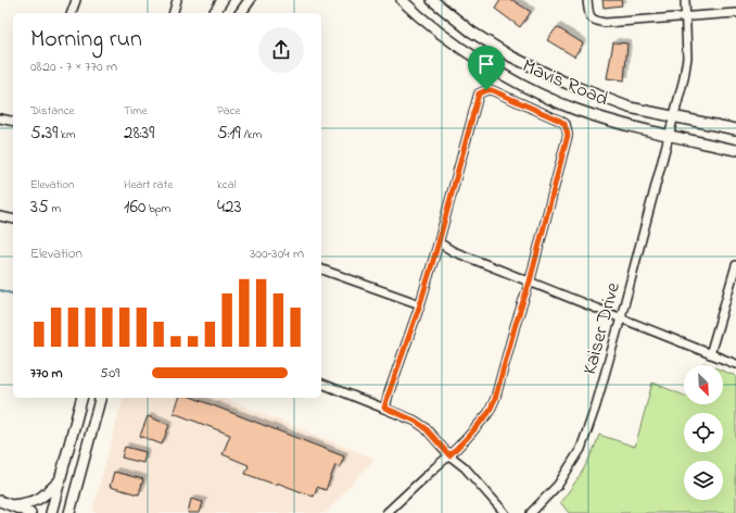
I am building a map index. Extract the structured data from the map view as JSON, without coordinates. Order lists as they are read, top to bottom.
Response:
{
  "streets": {
    "main road": ["Mavis Road"],
    "street": ["Kaiser Drive"]
  },
  "crossings": [
    ["Mavis Road", "Kaiser Drive"]
  ],
  "north": "bottom right",
  "page": {
    "heading": ["Morning run", "08:20 · 7 × 770 m"],
    "stats": [
      ["Distance", "5.39 km"],
      ["Time", "28:39"],
      ["Pace", "5:19 /km"],
      ["Elevation", "35 m"],
      ["Heart rate", "160 bpm"],
      ["kcal", "423"]
    ],
    "chart": ["Elevation", "300–304 m"],
    "list": [
      {
        "name": "770 m",
        "note": "5:09"
      }
    ]
  }
}
